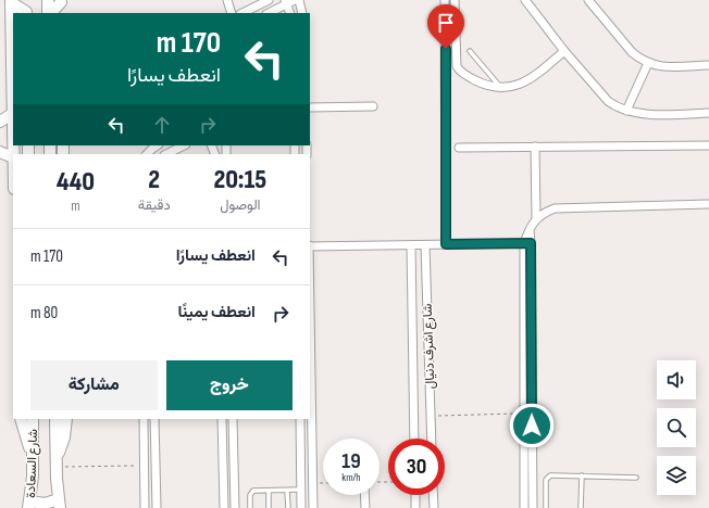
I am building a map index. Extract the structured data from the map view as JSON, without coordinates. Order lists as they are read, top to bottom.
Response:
{
  "streets": {
    "street": ["شارع اشرف دنيال", "شارع السعادة"]
  },
  "page": {
    "turn": ["170 m", "انعطف يسارًا"],
    "eta": [
      "20:15",
      "الوصول",
      "2",
      "دقيقة",
      "440",
      "m"
    ],
    "list": [
      {
        "name": "انعطف يسارًا",
        "value": "170 m"
      },
      {
        "name": "انعطف يمينًا",
        "value": "80 m"
      }
    ],
    "buttons": ["خروج", "مشاركة"],
    "speed": "19 km/h",
    "limit": "30"
  }
}
